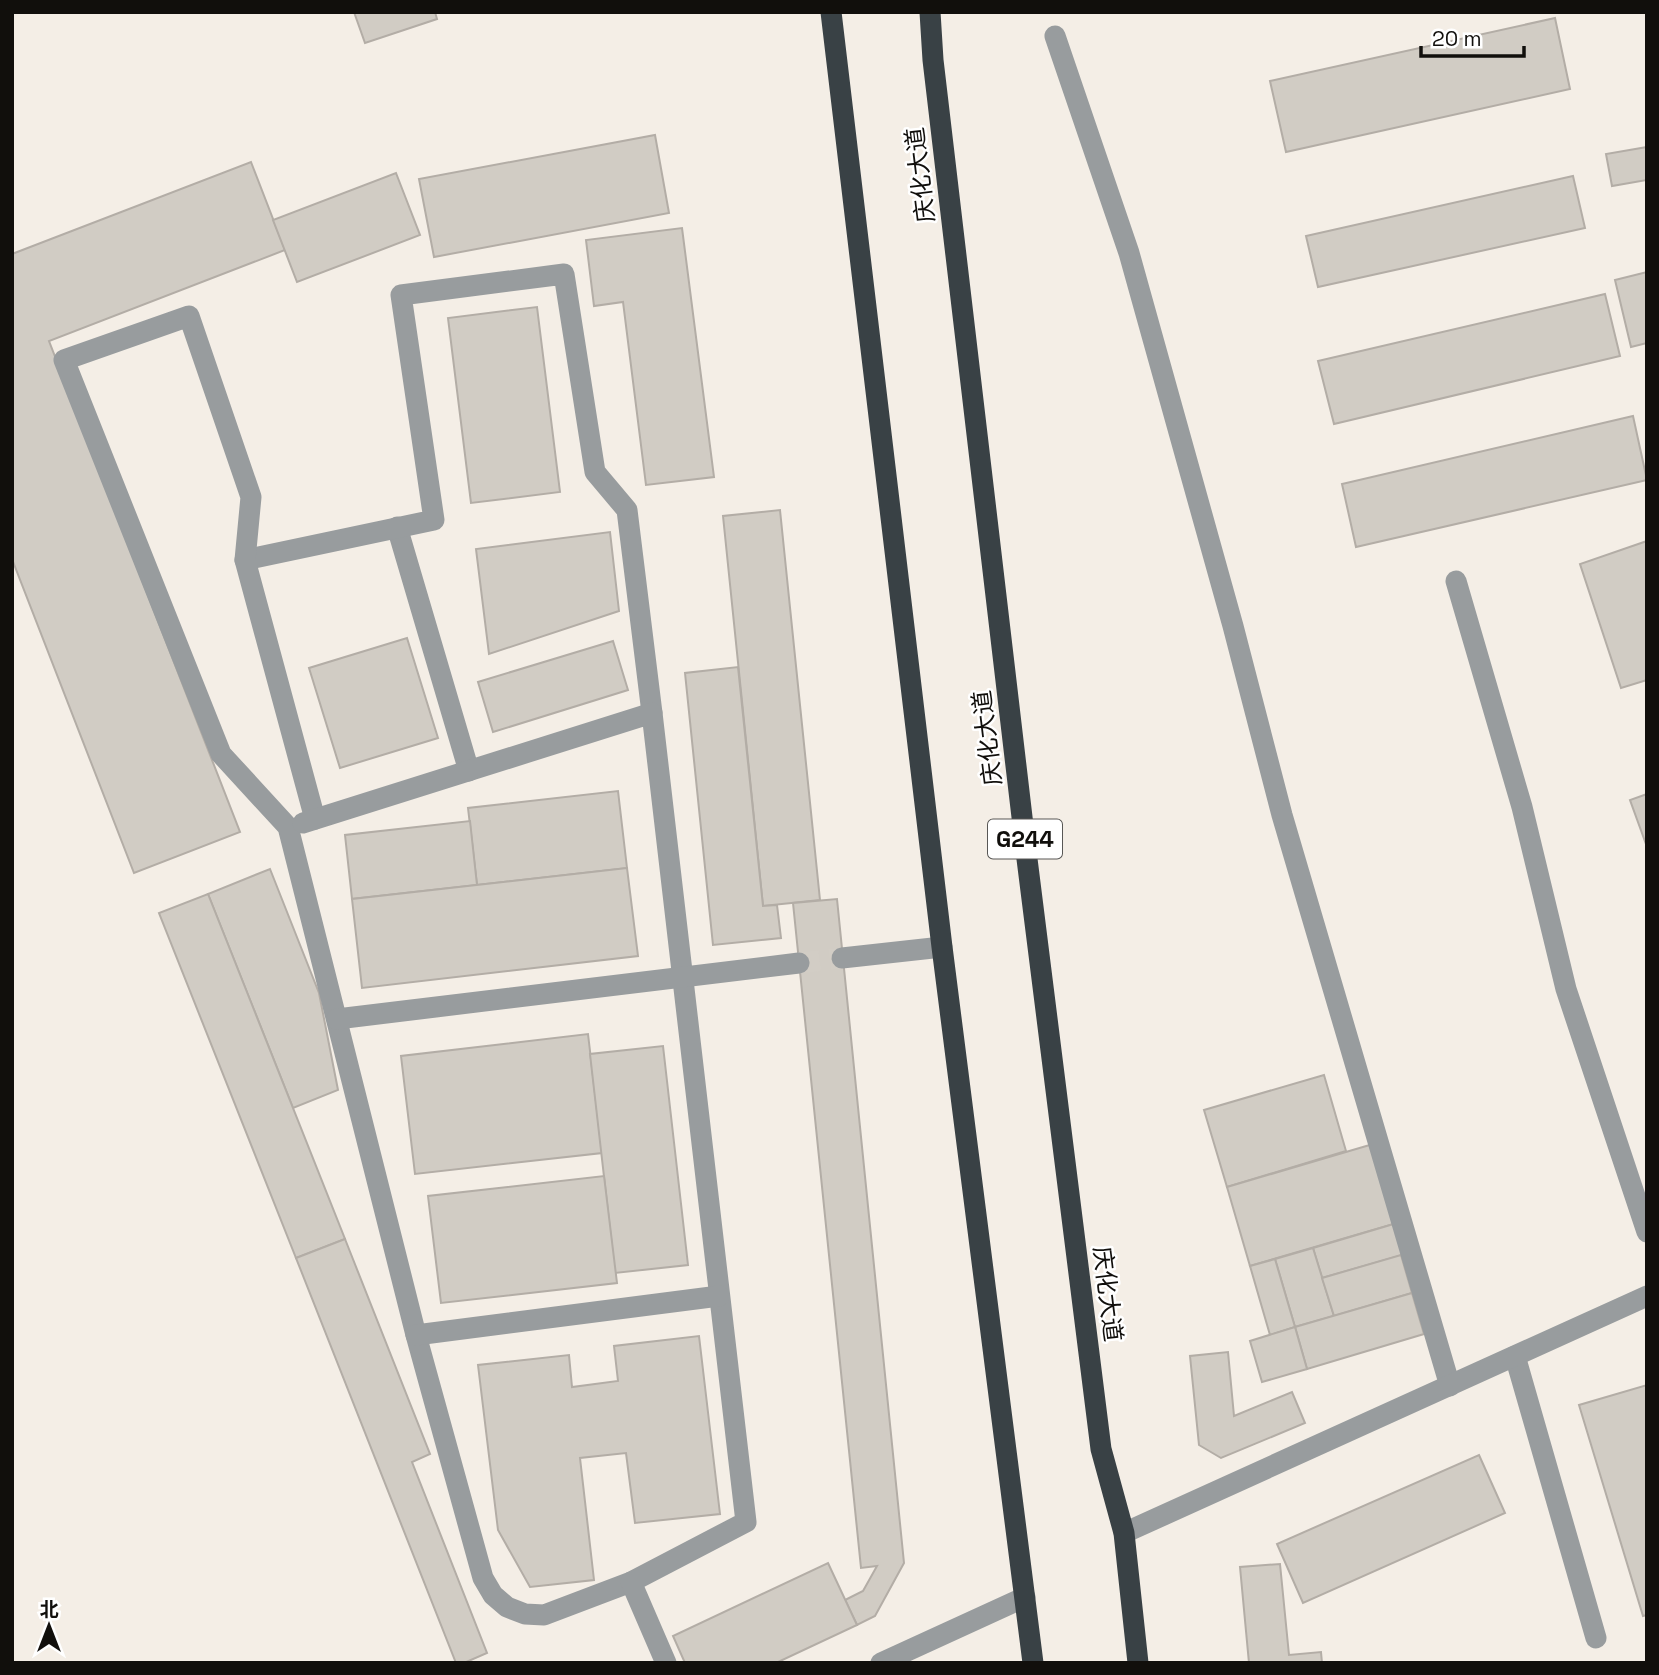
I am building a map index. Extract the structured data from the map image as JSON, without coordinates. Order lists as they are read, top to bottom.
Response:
{
  "streets": {
    "highway": ["庆化大道", "G244"]
  },
  "scale_bar": "20 m",
  "north": "top"
}
